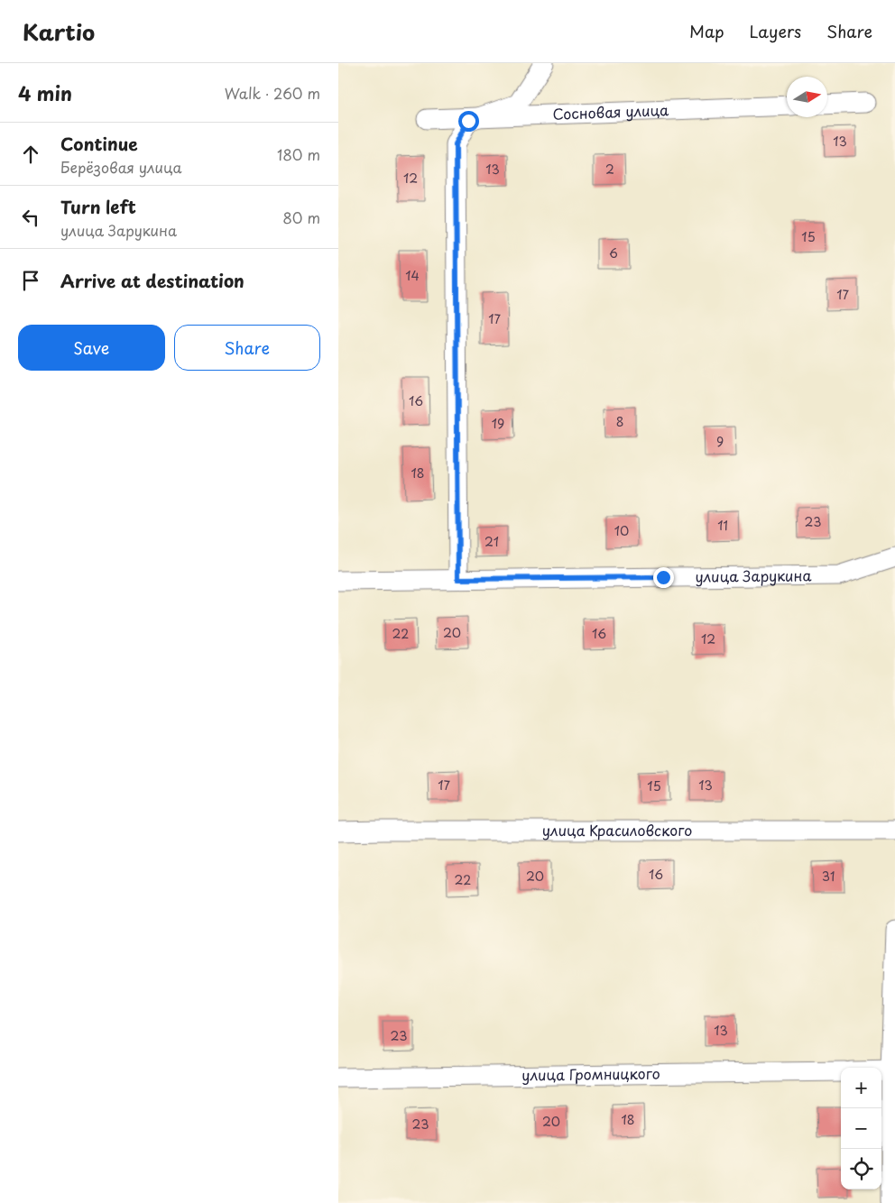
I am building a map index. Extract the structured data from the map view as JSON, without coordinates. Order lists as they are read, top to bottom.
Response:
{
  "streets": {
    "street": [
      "Сосновая улица",
      "улица Зарукина",
      "улица Красиловского",
      "улица Громницкого"
    ]
  },
  "house_numbers": [
    "13",
    "13",
    "2",
    "12",
    "15",
    "6",
    "14",
    "17",
    "17",
    "16",
    "8",
    "19",
    "9",
    "18",
    "23",
    "11",
    "10",
    "21",
    "20",
    "22",
    "16",
    "12",
    "17",
    "13",
    "15",
    "16",
    "20",
    "31",
    "22",
    "13",
    "23",
    "18",
    "20",
    "23"
  ],
  "north": "right",
  "page": {
    "header": "Kartio",
    "nav": ["Map", "Layers", "Share"],
    "heading": ["4 min", "Walk · 260 m"],
    "list": [
      ["Continue", "Берёзовая улица", "180 m"],
      ["Turn left", "улица Зарукина", "80 m"],
      "Arrive at destination"
    ],
    "buttons": ["Save", "Share"],
    "map_buttons": ["+", "−"]
  }
}
